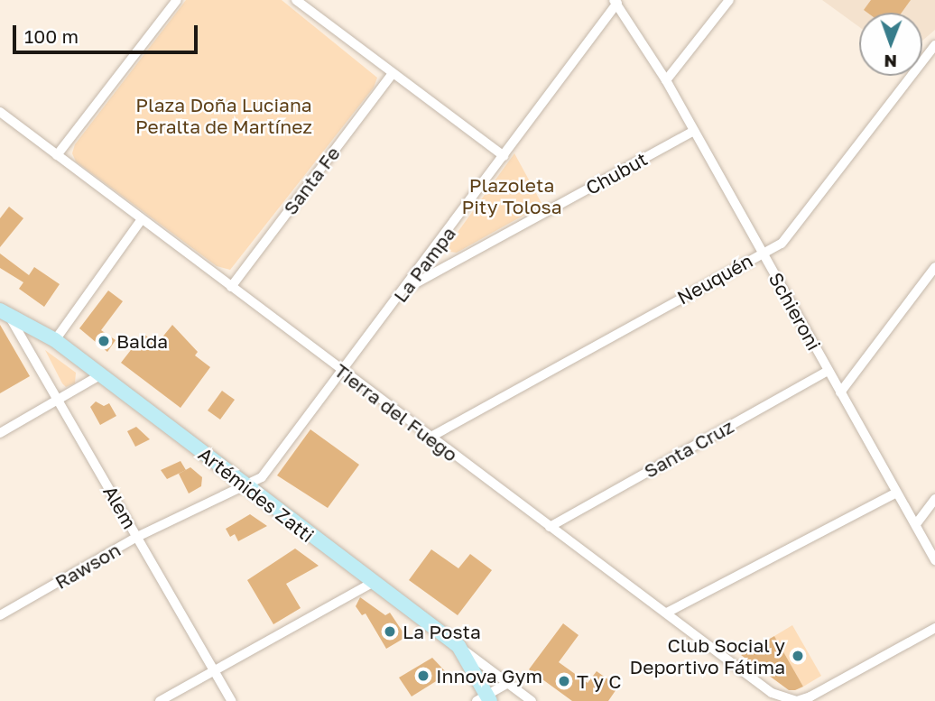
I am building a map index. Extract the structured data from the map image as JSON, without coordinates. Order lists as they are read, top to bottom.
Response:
{
  "streets": {
    "main road": ["Artémides Zatti"],
    "street": [
      "Chubut",
      "Santa Fe",
      "La Pampa",
      "Neuquén",
      "Schieroni",
      "Tierra del Fuego",
      "Santa Cruz",
      "Alem",
      "Rawson"
    ]
  },
  "crossings": [
    ["Chubut", "La Pampa"],
    ["Chubut", "Schieroni"],
    ["Santa Fe", "Tierra del Fuego"],
    ["La Pampa", "Schieroni"],
    ["La Pampa", "Tierra del Fuego"],
    ["La Pampa", "Artémides Zatti"],
    ["La Pampa", "Rawson"],
    ["Neuquén", "Schieroni"],
    ["Neuquén", "Tierra del Fuego"],
    ["Schieroni", "Santa Cruz"],
    ["Tierra del Fuego", "Santa Cruz"],
    ["Artémides Zatti", "Alem"],
    ["Artémides Zatti", "Rawson"],
    ["Alem", "Rawson"]
  ],
  "parks": ["Plaza Doña Luciana Peralta de Martínez", "Plazoleta Pity Tolosa"],
  "places": [
    "Balda",
    "La Posta",
    "Club Social y Deportivo Fátima",
    "Innova Gym",
    "T y C"
  ],
  "scale_bar": "100 m",
  "north": "bottom"
}
